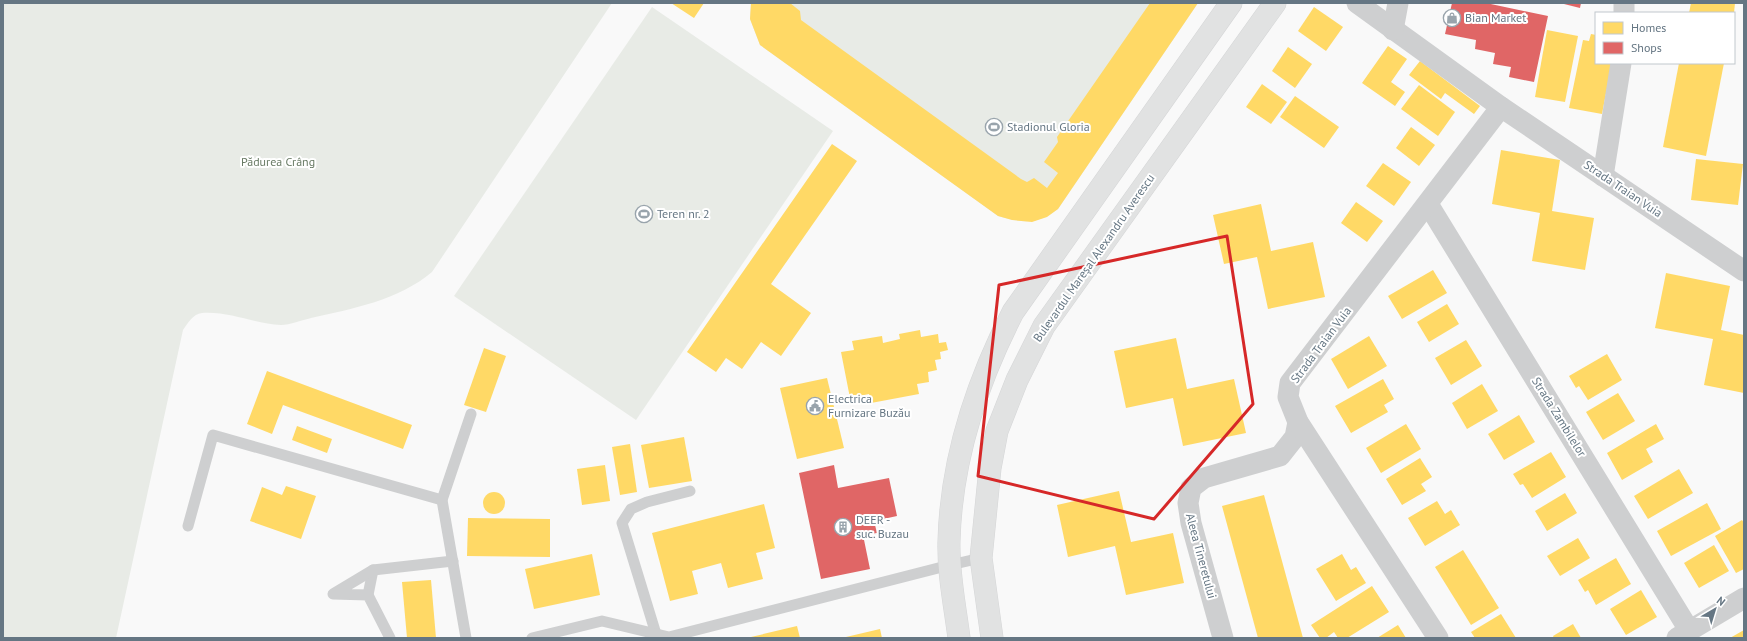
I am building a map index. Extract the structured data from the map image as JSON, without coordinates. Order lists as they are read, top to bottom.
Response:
{
  "streets": {
    "main road": ["Bulevardul Mareșal Alexandru Averescu"],
    "street": ["Strada Traian Vuia", "Strada Zambilelor", "Aleea Tineretului"]
  },
  "crossings": [
    ["Strada Traian Vuia", "Strada Zambilelor"],
    ["Strada Traian Vuia", "Aleea Tineretului"]
  ],
  "parks": ["Pădurea Crâng"],
  "places": {
    "shop": ["Bian Market"],
    "sports": ["Stadionul Gloria", "Teren nr. 2"],
    "public building": ["Electrica Furnizare Buzău"],
    "building": ["DEER - suc. Buzau"]
  },
  "legend": ["Homes", "Shops"],
  "north": "top right"
}
